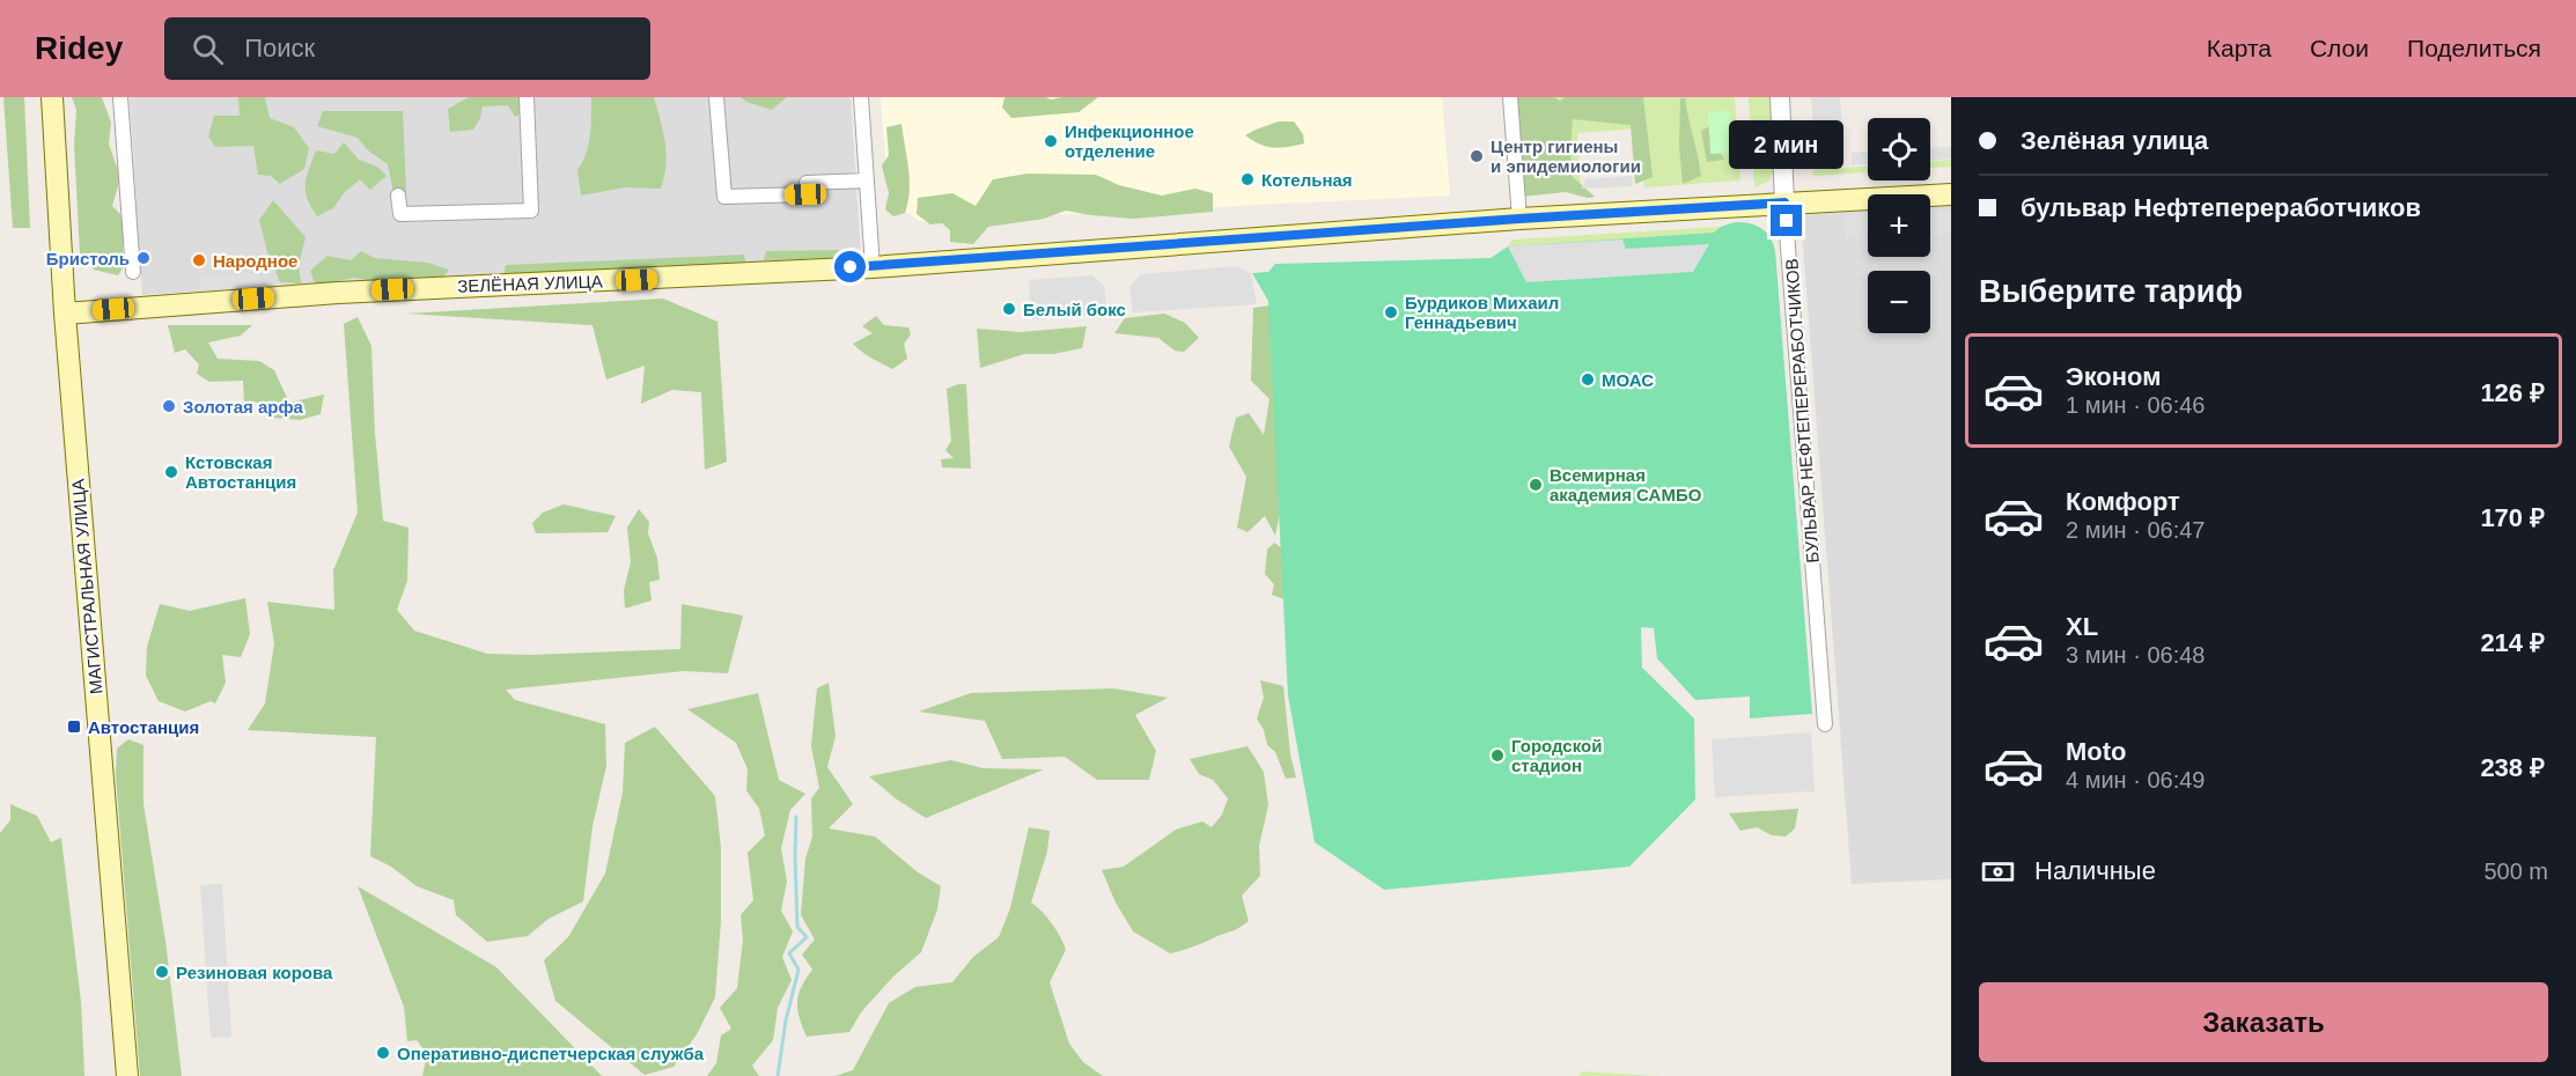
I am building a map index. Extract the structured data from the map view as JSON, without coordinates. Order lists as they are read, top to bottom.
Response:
{
  "streets": {
    "main road": ["ЗЕЛЁНАЯ УЛИЦА", "МАГИСТРАЛЬНАЯ УЛИЦА"],
    "street": ["БУЛЬВАР НЕФТЕПЕРЕРАБОТЧИКОВ"]
  },
  "crossings": [
    ["ЗЕЛЁНАЯ УЛИЦА", "БУЛЬВАР НЕФТЕПЕРЕРАБОТЧИКОВ"],
    ["ЗЕЛЁНАЯ УЛИЦА", "МАГИСТРАЛЬНАЯ УЛИЦА"]
  ],
  "places": {
    "other": [
      "Инфекционное отделение",
      "Центр гигиены и эпидемиологии",
      "Котельная",
      "Бристоль",
      "Народное",
      "Белый бокс",
      "Бурдиков Михаил Геннадьевич",
      "МОАС",
      "Золотая арфа",
      "Кстовская Автостанция",
      "Всемирная академия САМБО",
      "Городской стадион",
      "Резиновая корова",
      "Оперативно-диспетчерская служба"
    ],
    "transit": ["Автостанция"]
  },
  "page": {
    "header": "Ridey",
    "search": "Поиск",
    "nav": ["Карта", "Слои", "Поделиться"],
    "banner": ["Зелёная улица", "бульвар Нефтепереработчиков"],
    "map_buttons": ["+", "−"],
    "bubble": "2 мин",
    "heading": "Выберите тариф",
    "list": [
      {
        "name": "Эконом",
        "note": "1 мин · 06:46",
        "value": "126 ₽"
      },
      {
        "name": "Комфорт",
        "note": "2 мин · 06:47",
        "value": "170 ₽"
      },
      {
        "name": "XL",
        "note": "3 мин · 06:48",
        "value": "214 ₽"
      },
      {
        "name": "Moto",
        "note": "4 мин · 06:49",
        "value": "238 ₽"
      }
    ],
    "pay": ["Наличные", "500 m"],
    "buttons": "Заказать"
  }
}
